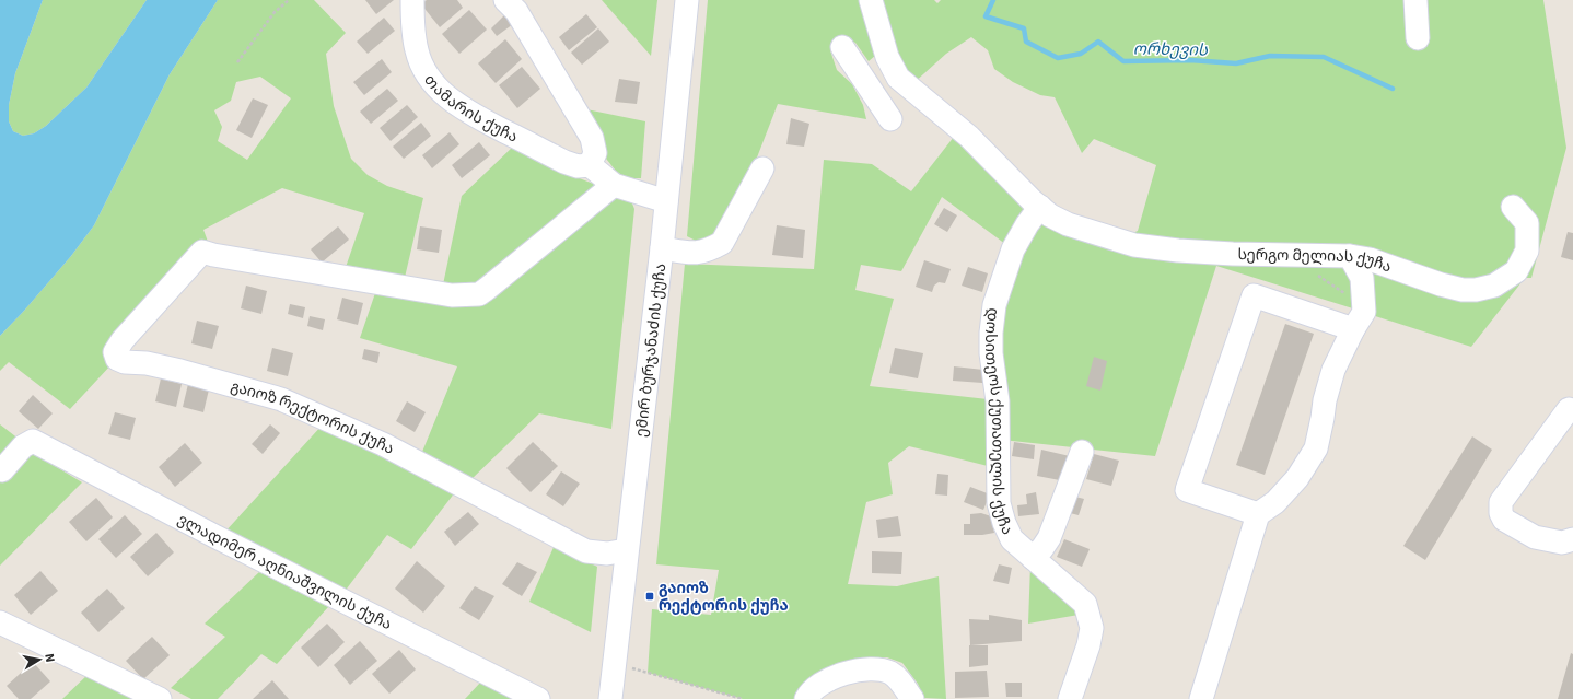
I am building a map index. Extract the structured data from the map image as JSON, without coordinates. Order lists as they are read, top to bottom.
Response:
{
  "streets": {
    "street": [
      "თამარის ქუჩა",
      "სერგო მელიას ქუჩა",
      "ემირ ბურჯანაძის ქუჩა",
      "გაიოზ რექტორის ქუჩა",
      "დოსითეოს ქუთათელის ქუჩა",
      "ვლადიმერ აღნიაშვილის ქუჩა"
    ]
  },
  "crossings": [
    ["სერგო მელიას ქუჩა", "დოსითეოს ქუთათელის ქუჩა"],
    ["ემირ ბურჯანაძის ქუჩა", "გაიოზ რექტორის ქუჩა"]
  ],
  "water": ["ორხევის"],
  "places": {
    "transit": ["გაიოზ რექტორის ქუჩა"]
  },
  "north": "right"
}
